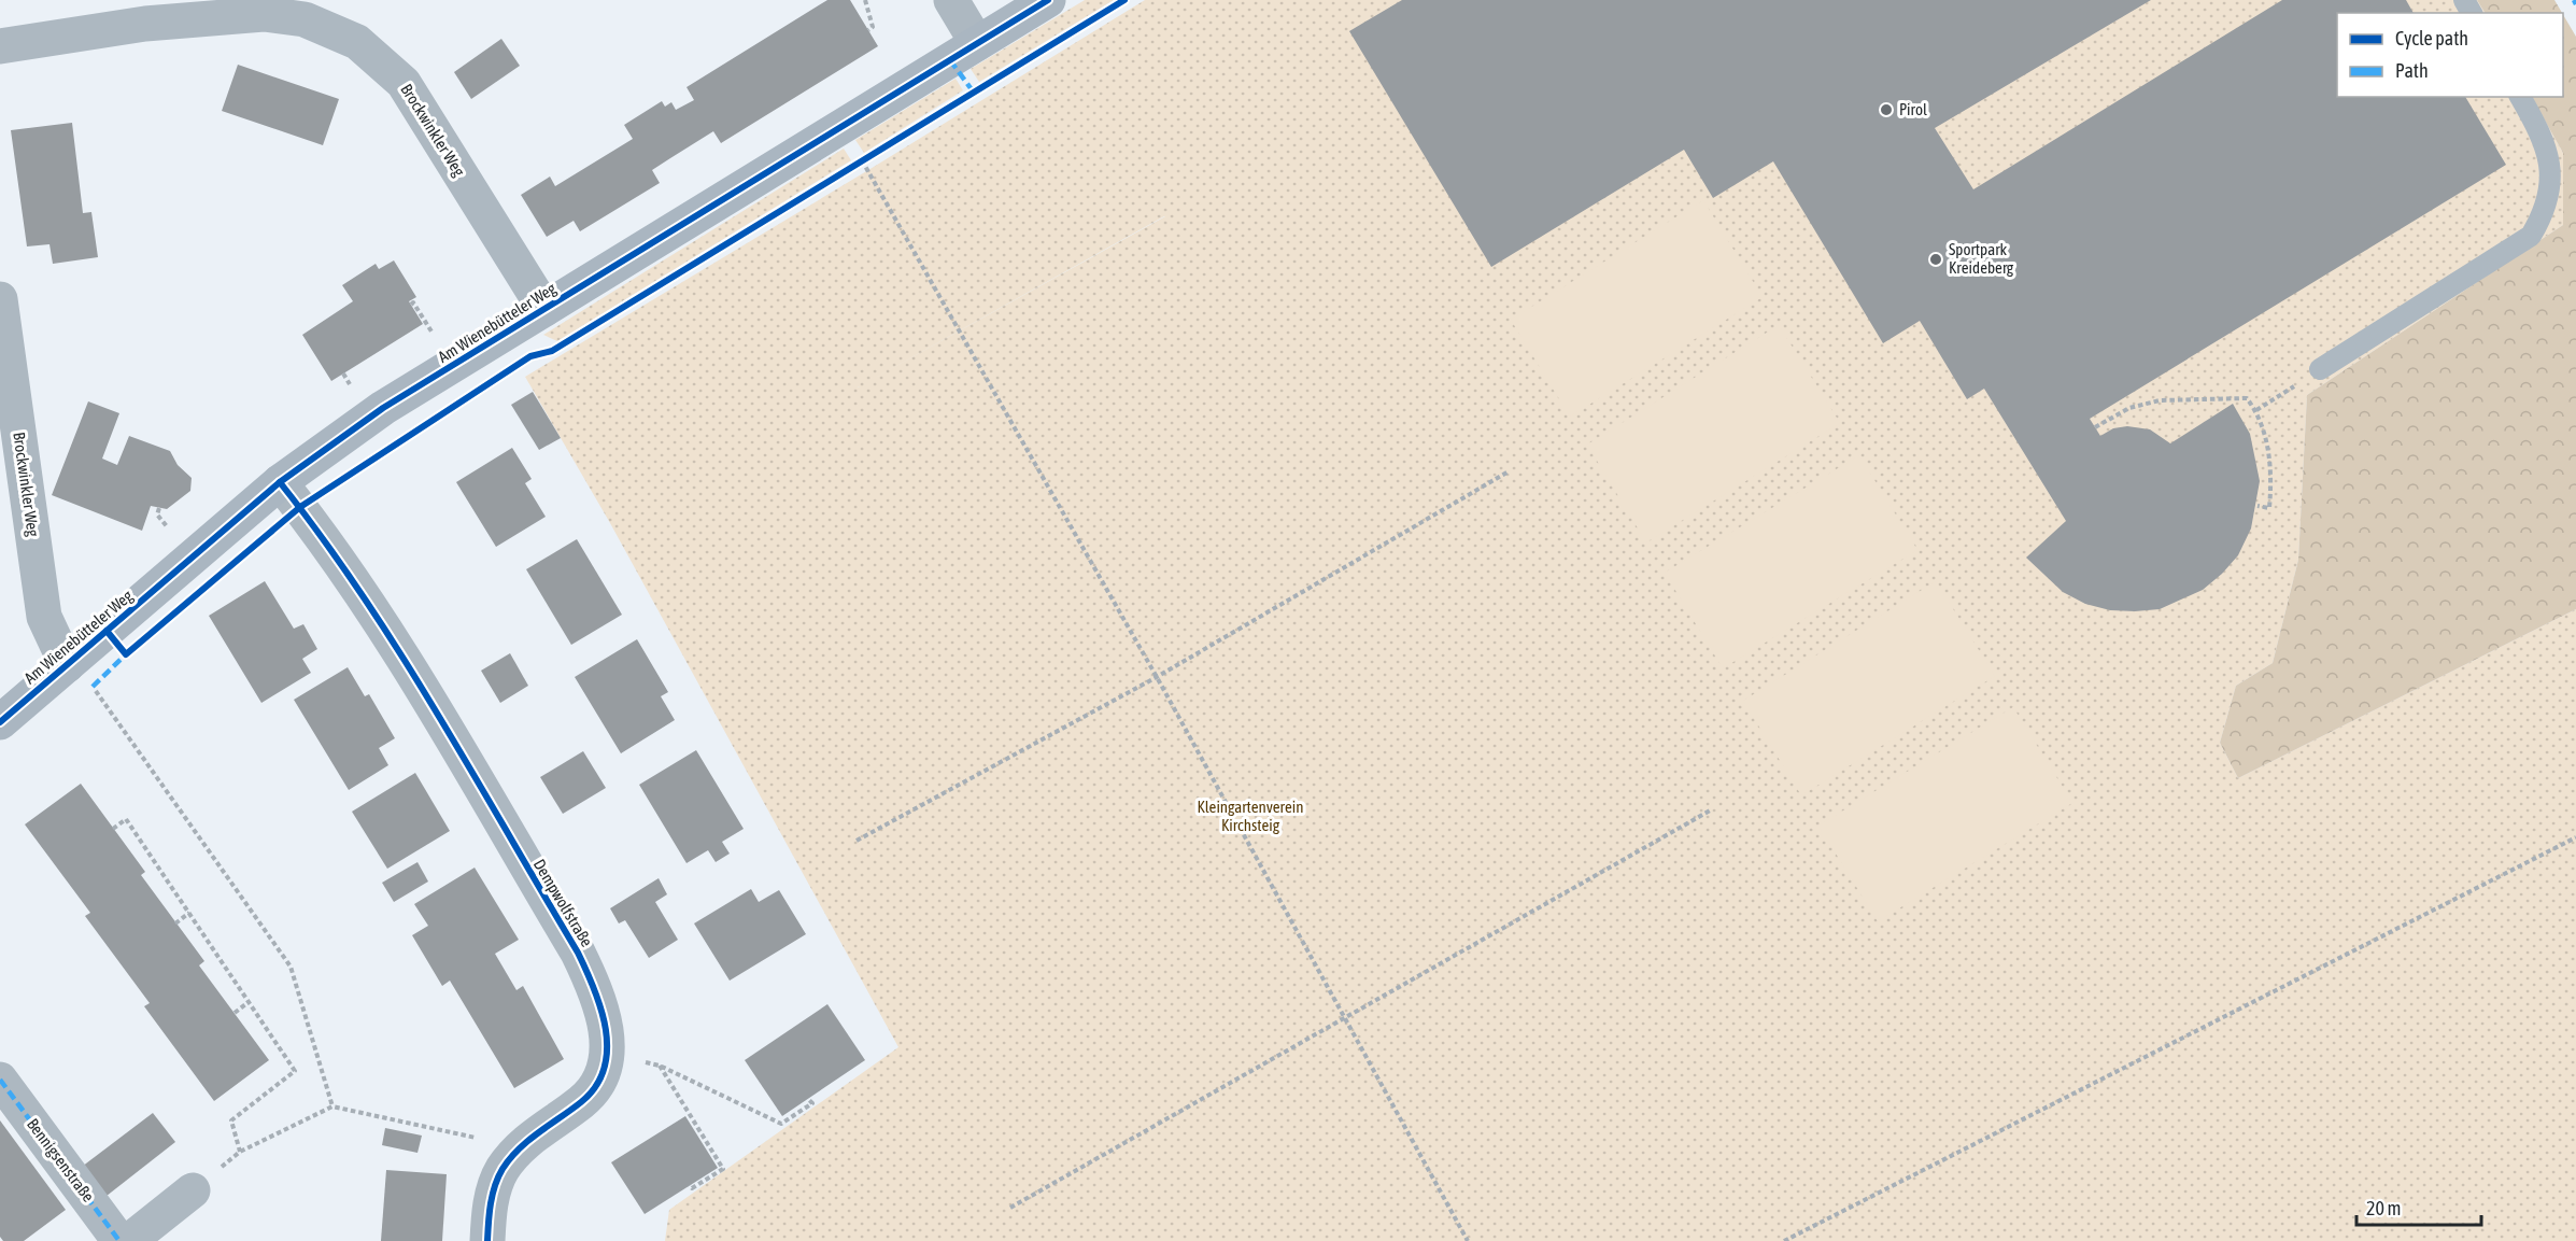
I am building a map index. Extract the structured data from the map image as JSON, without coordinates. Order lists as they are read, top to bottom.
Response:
{
  "streets": {
    "street": [
      "Brockwinkler Weg",
      "Am Wienebütteler Weg",
      "Dempwolfstraße",
      "Bennigsenstraße"
    ]
  },
  "crossings": [
    ["Brockwinkler Weg", "Am Wienebütteler Weg"],
    ["Am Wienebütteler Weg", "Dempwolfstraße"]
  ],
  "parks": ["Kleingartenverein Kirchsteig"],
  "places": ["Pirol", "Sportpark Kreideberg"],
  "legend": ["Cycle path", "Path"],
  "scale_bar": "20 m"
}
